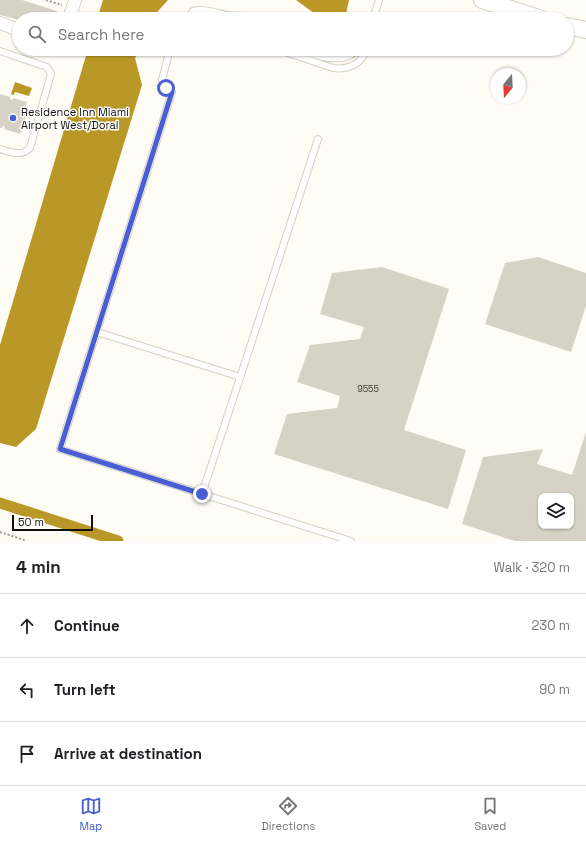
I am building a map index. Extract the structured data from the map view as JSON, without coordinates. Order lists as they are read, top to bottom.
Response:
{
  "places": ["Residence Inn Miami Airport West/Doral"],
  "house_numbers": ["9555"],
  "scale_bar": "50 m",
  "north": "bottom",
  "page": {
    "search": "Search here",
    "scale": "50 m",
    "heading": ["4 min", "Walk · 320 m"],
    "list": [
      ["Continue", "230 m"],
      ["Turn left", "90 m"],
      "Arrive at destination"
    ],
    "nav": ["Map", "Directions", "Saved"]
  }
}
